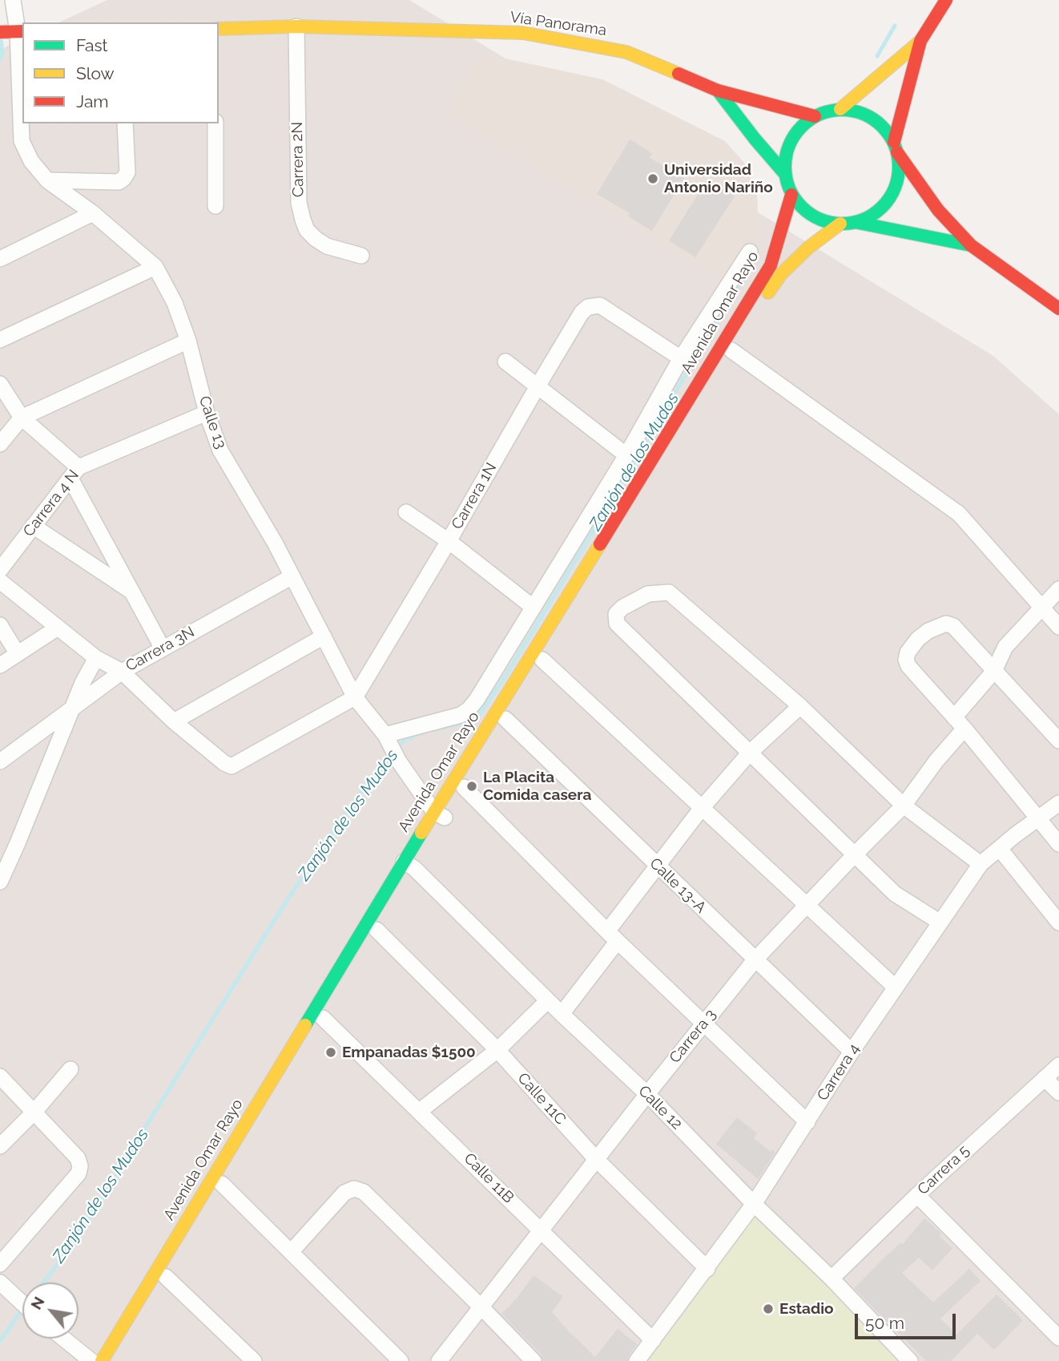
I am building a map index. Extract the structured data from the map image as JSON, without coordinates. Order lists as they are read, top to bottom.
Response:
{
  "streets": {
    "street": [
      "Vía Panorama",
      "Carrera 2N",
      "Avenida Omar Rayo",
      "Calle 13",
      "Carrera 1N",
      "Carrera 4 N",
      "Carrera 3N",
      "Calle 13-A",
      "Carrera 3",
      "Carrera 4",
      "Calle 11C",
      "Calle 12",
      "Carrera 5",
      "Calle 11B"
    ]
  },
  "crossings": [
    ["Vía Panorama", "Carrera 2N"],
    ["Vía Panorama", "Avenida Omar Rayo"],
    ["Avenida Omar Rayo", "Calle 13"],
    ["Avenida Omar Rayo", "Calle 13-A"],
    ["Avenida Omar Rayo", "Calle 11C"],
    ["Avenida Omar Rayo", "Calle 12"],
    ["Avenida Omar Rayo", "Calle 11B"],
    ["Calle 13", "Carrera 1N"],
    ["Calle 13", "Carrera 4 N"],
    ["Calle 13", "Carrera 3N"],
    ["Calle 13-A", "Carrera 3"],
    ["Calle 13-A", "Carrera 4"],
    ["Carrera 3", "Calle 11C"],
    ["Carrera 3", "Calle 12"],
    ["Carrera 3", "Calle 11B"],
    ["Carrera 4", "Calle 11C"],
    ["Carrera 4", "Calle 12"],
    ["Carrera 4", "Calle 11B"],
    ["Calle 12", "Carrera 5"]
  ],
  "water": ["Zanjón de los Mudos"],
  "places": [
    "Universidad Antonio Nariño",
    "La Placita Comida casera",
    "Empanadas $1500",
    "Estadio"
  ],
  "legend": ["Fast", "Slow", "Jam"],
  "scale_bar": "50 m",
  "north": "top left"
}
